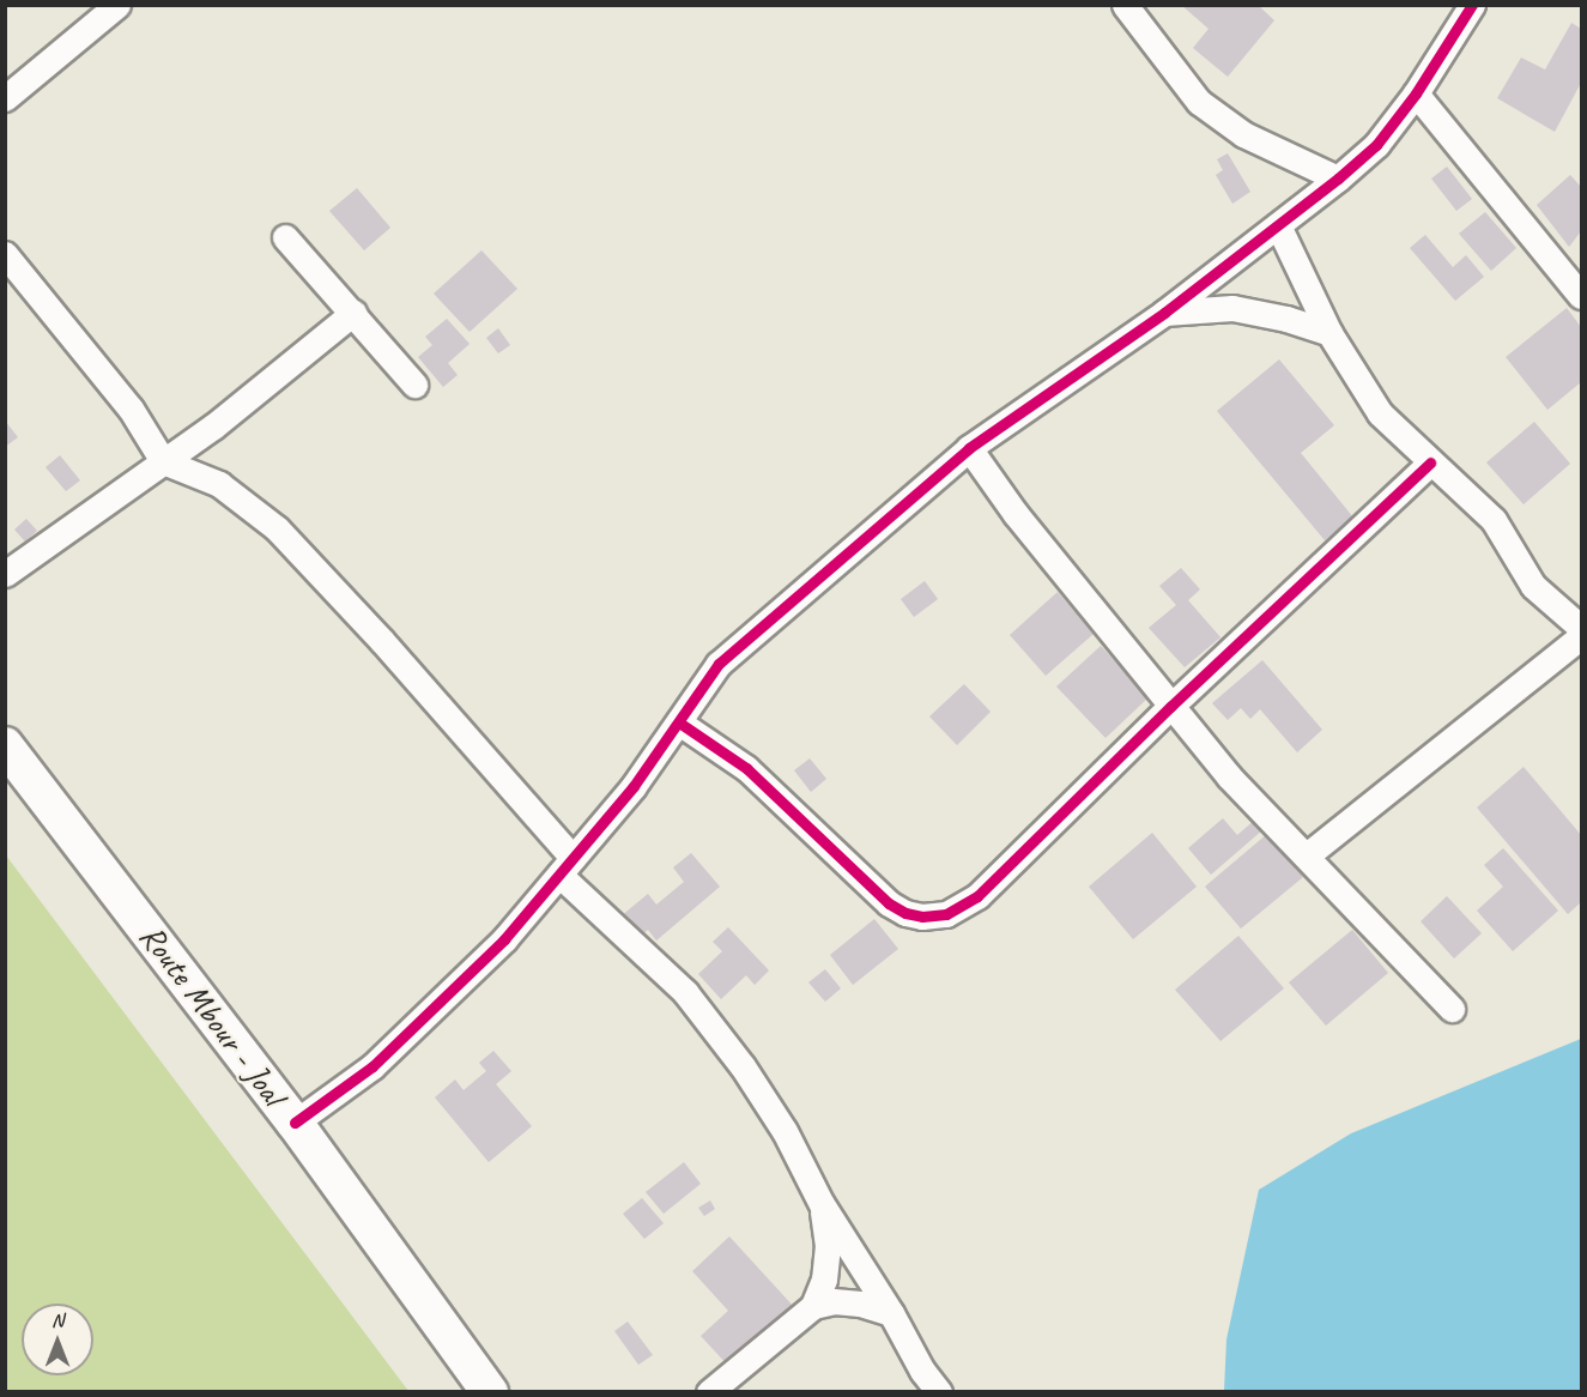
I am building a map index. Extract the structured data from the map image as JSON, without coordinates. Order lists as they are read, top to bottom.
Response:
{
  "streets": {
    "main road": ["Route Mbour - Joal"]
  },
  "north": "top"
}
